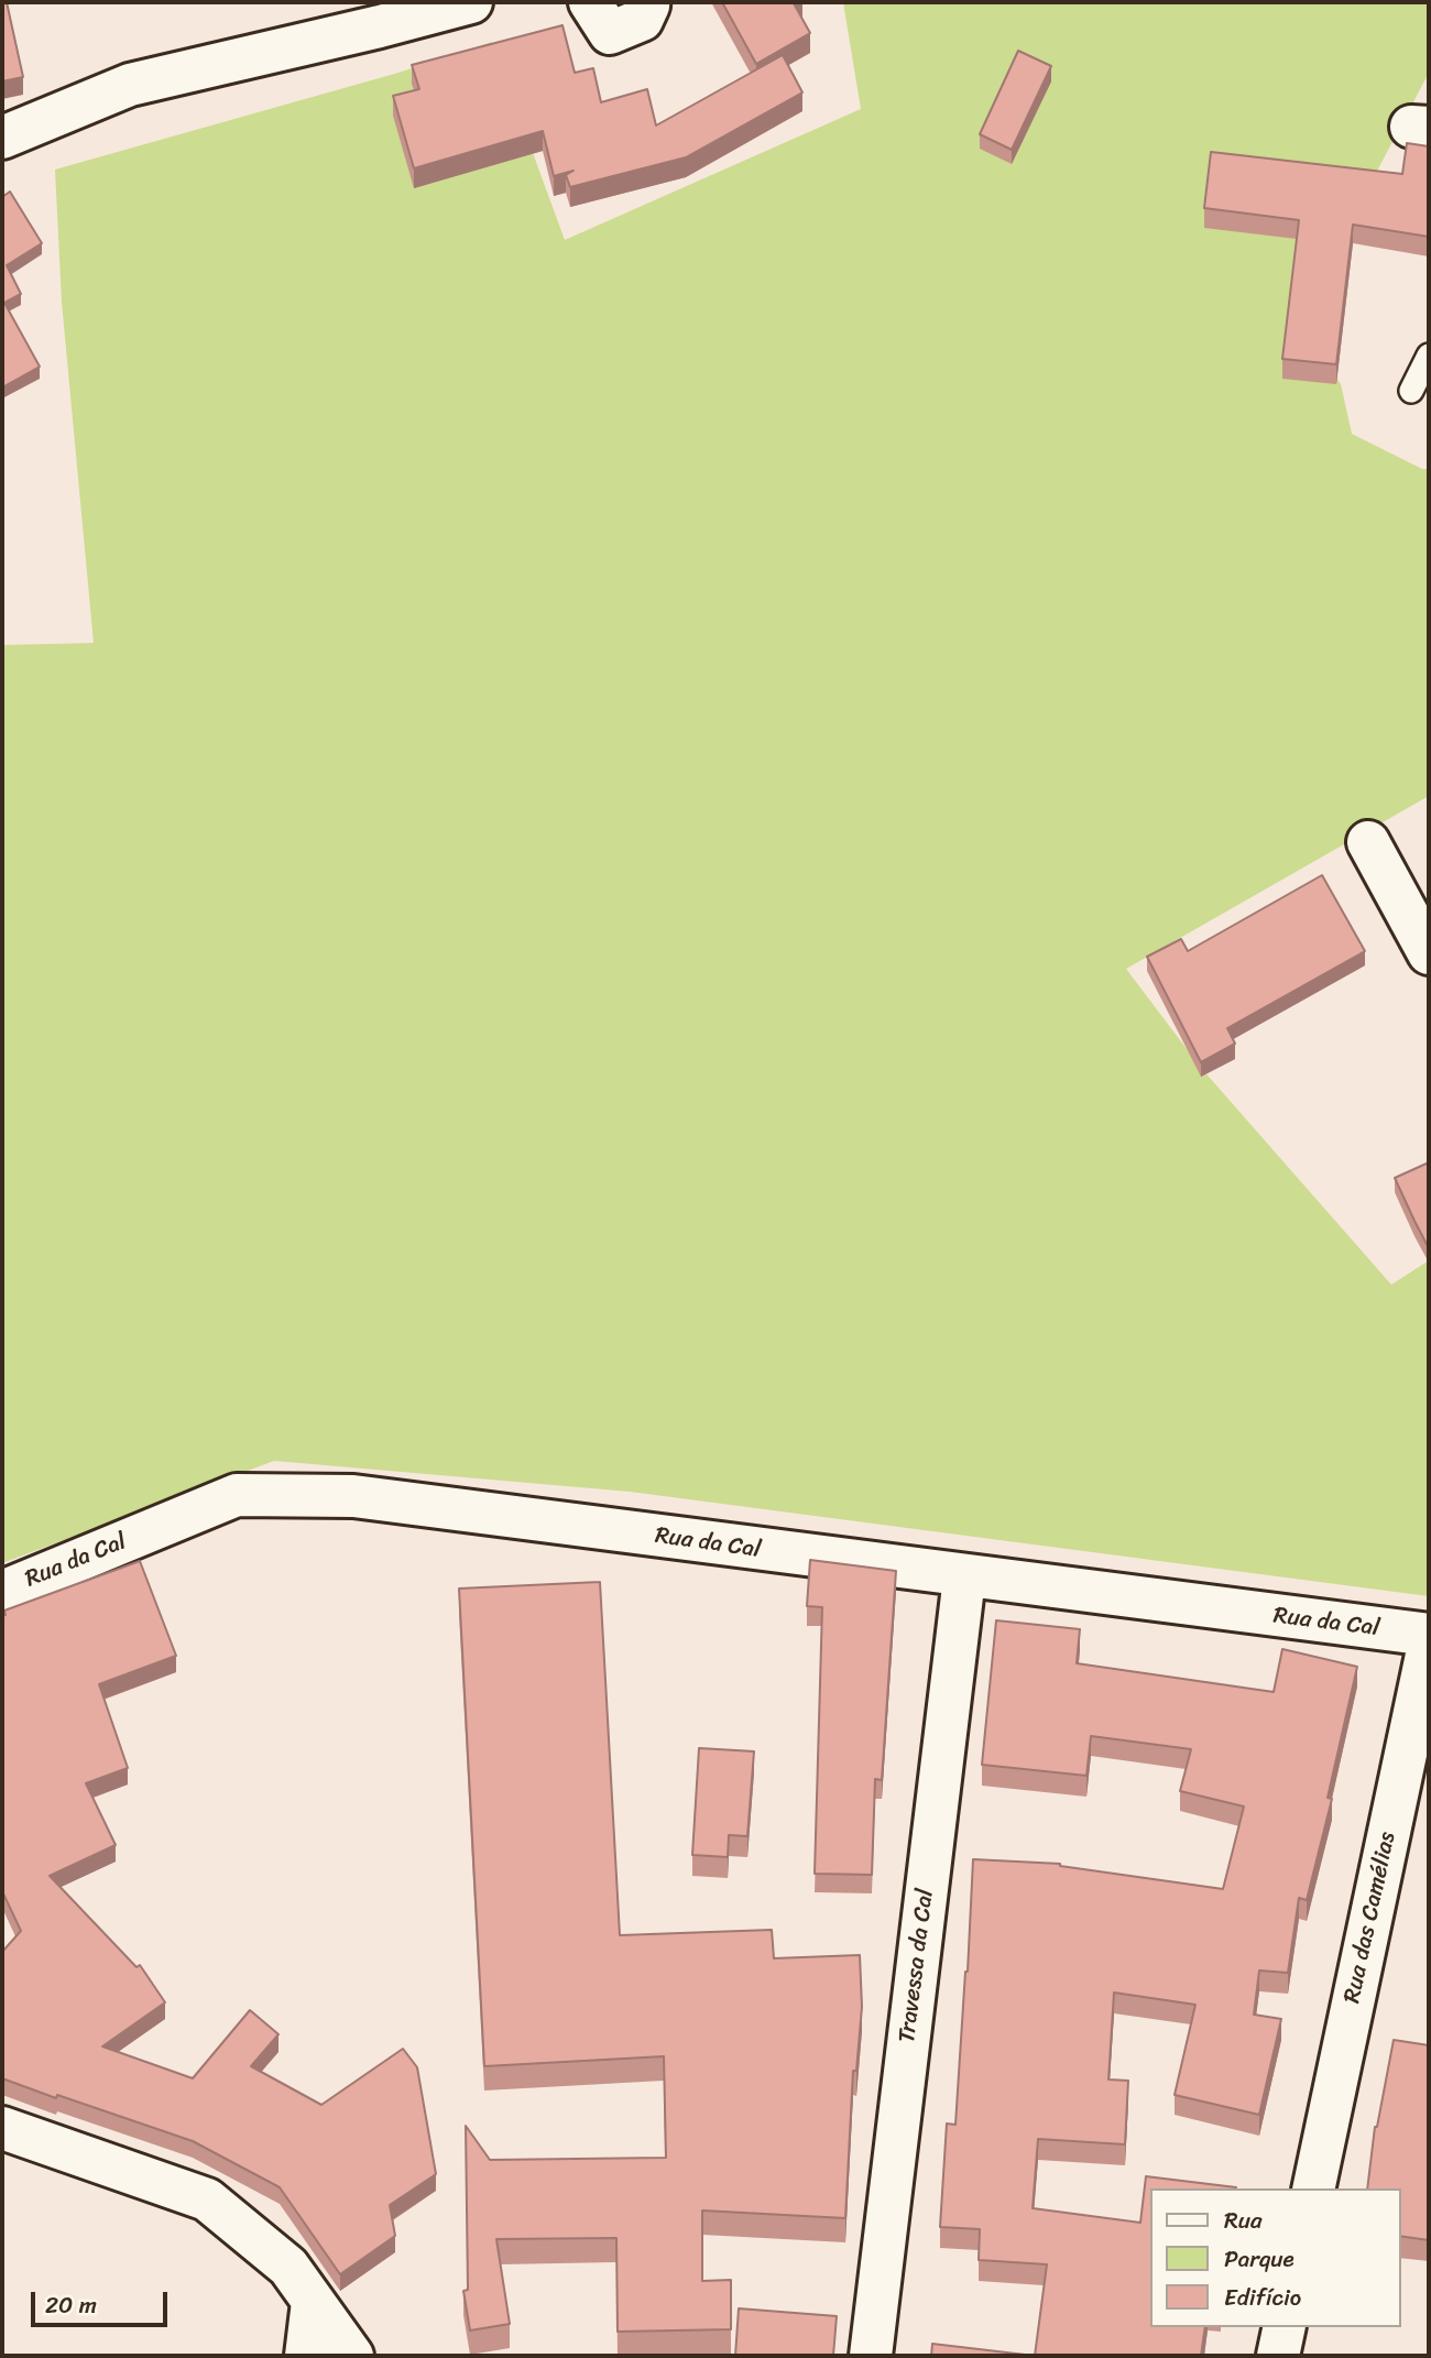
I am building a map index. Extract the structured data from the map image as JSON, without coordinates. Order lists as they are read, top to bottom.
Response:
{
  "streets": {
    "street": ["Rua da Cal", "Rua das Camélias", "Travessa da Cal"]
  },
  "crossings": [
    ["Rua da Cal", "Travessa da Cal"]
  ],
  "legend": ["Rua", "Parque", "Edifício"],
  "scale_bar": "20 m"
}
